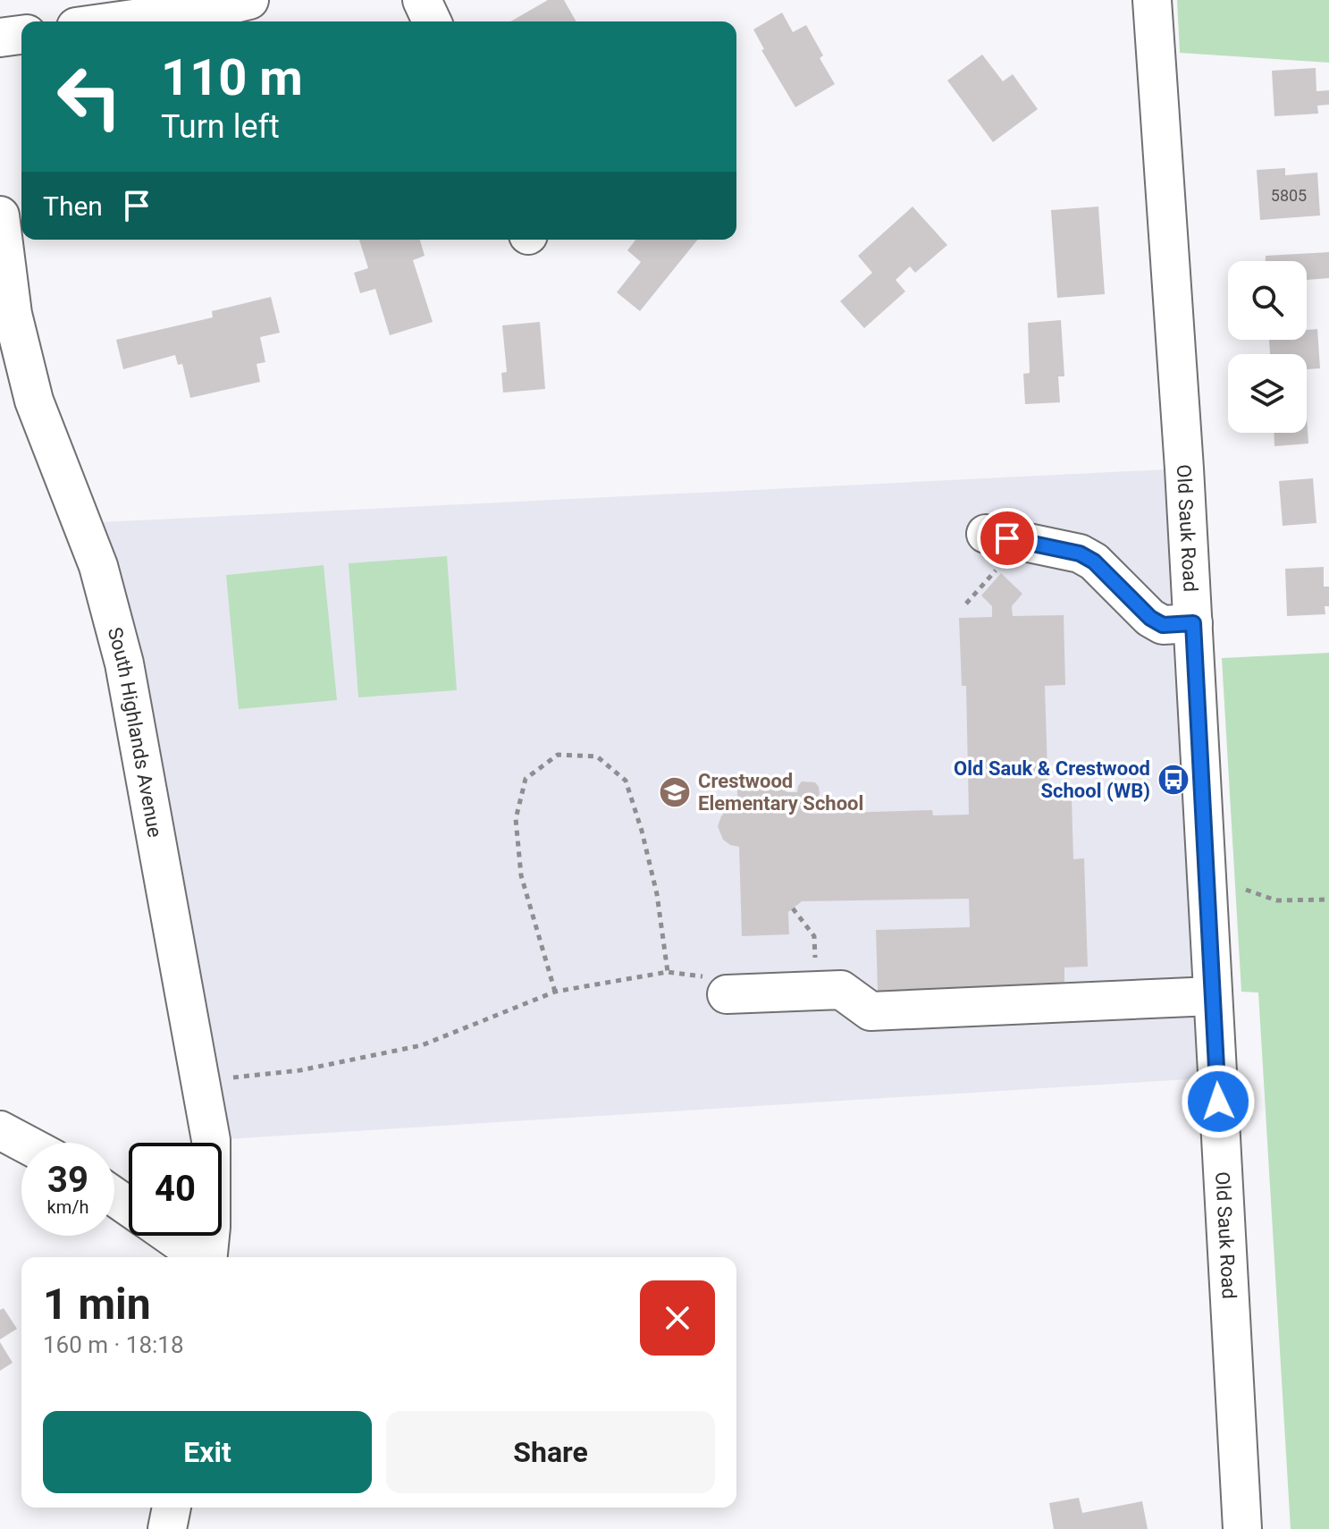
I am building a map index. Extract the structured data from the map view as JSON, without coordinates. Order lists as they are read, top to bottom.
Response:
{
  "streets": {
    "street": ["Old Sauk Road", "South Highlands Avenue"]
  },
  "places": {
    "bus stop": ["Old Sauk & Crestwood School (WB)"],
    "school or university": ["Crestwood Elementary School"]
  },
  "house_numbers": ["5805"],
  "page": {
    "turn": ["110 m", "Turn left"],
    "then": "Then",
    "speed": "39 km/h",
    "limit": "40",
    "heading": ["1 min", "160 m · 18:18"],
    "buttons": ["Exit", "Share"]
  }
}
